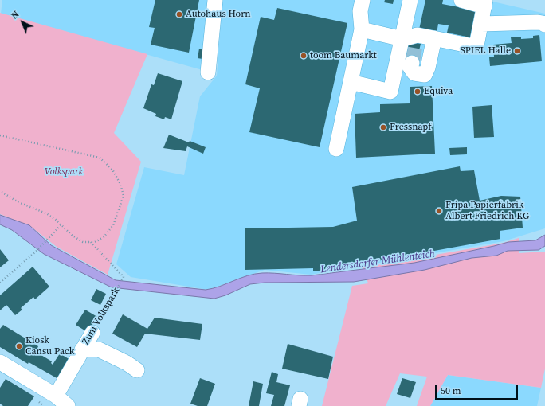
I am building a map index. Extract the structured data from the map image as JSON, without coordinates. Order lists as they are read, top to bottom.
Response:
{
  "streets": {
    "street": ["Zum Volkspark"]
  },
  "water": ["Lendersdorfer Mühlenteich"],
  "parks": ["Volkspark"],
  "places": [
    "Autohaus Horn",
    "SPIEL Halle",
    "toom Baumarkt",
    "Equiva",
    "Fressnapf",
    "Fripa Papierfabrik Albert Friedrich KG",
    "Kiosk Cansu Pack"
  ],
  "scale_bar": "50 m",
  "north": "top left"
}
